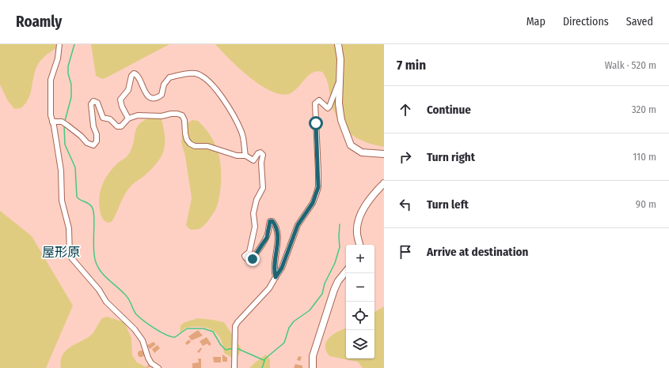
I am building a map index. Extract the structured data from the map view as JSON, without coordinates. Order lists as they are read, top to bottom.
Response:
{
  "districts": ["屋形原"],
  "page": {
    "header": "Roamly",
    "nav": ["Map", "Directions", "Saved"],
    "heading": ["7 min", "Walk · 520 m"],
    "list": [
      ["Continue", "320 m"],
      ["Turn right", "110 m"],
      ["Turn left", "90 m"],
      "Arrive at destination"
    ],
    "map_buttons": ["+", "−"]
  }
}
